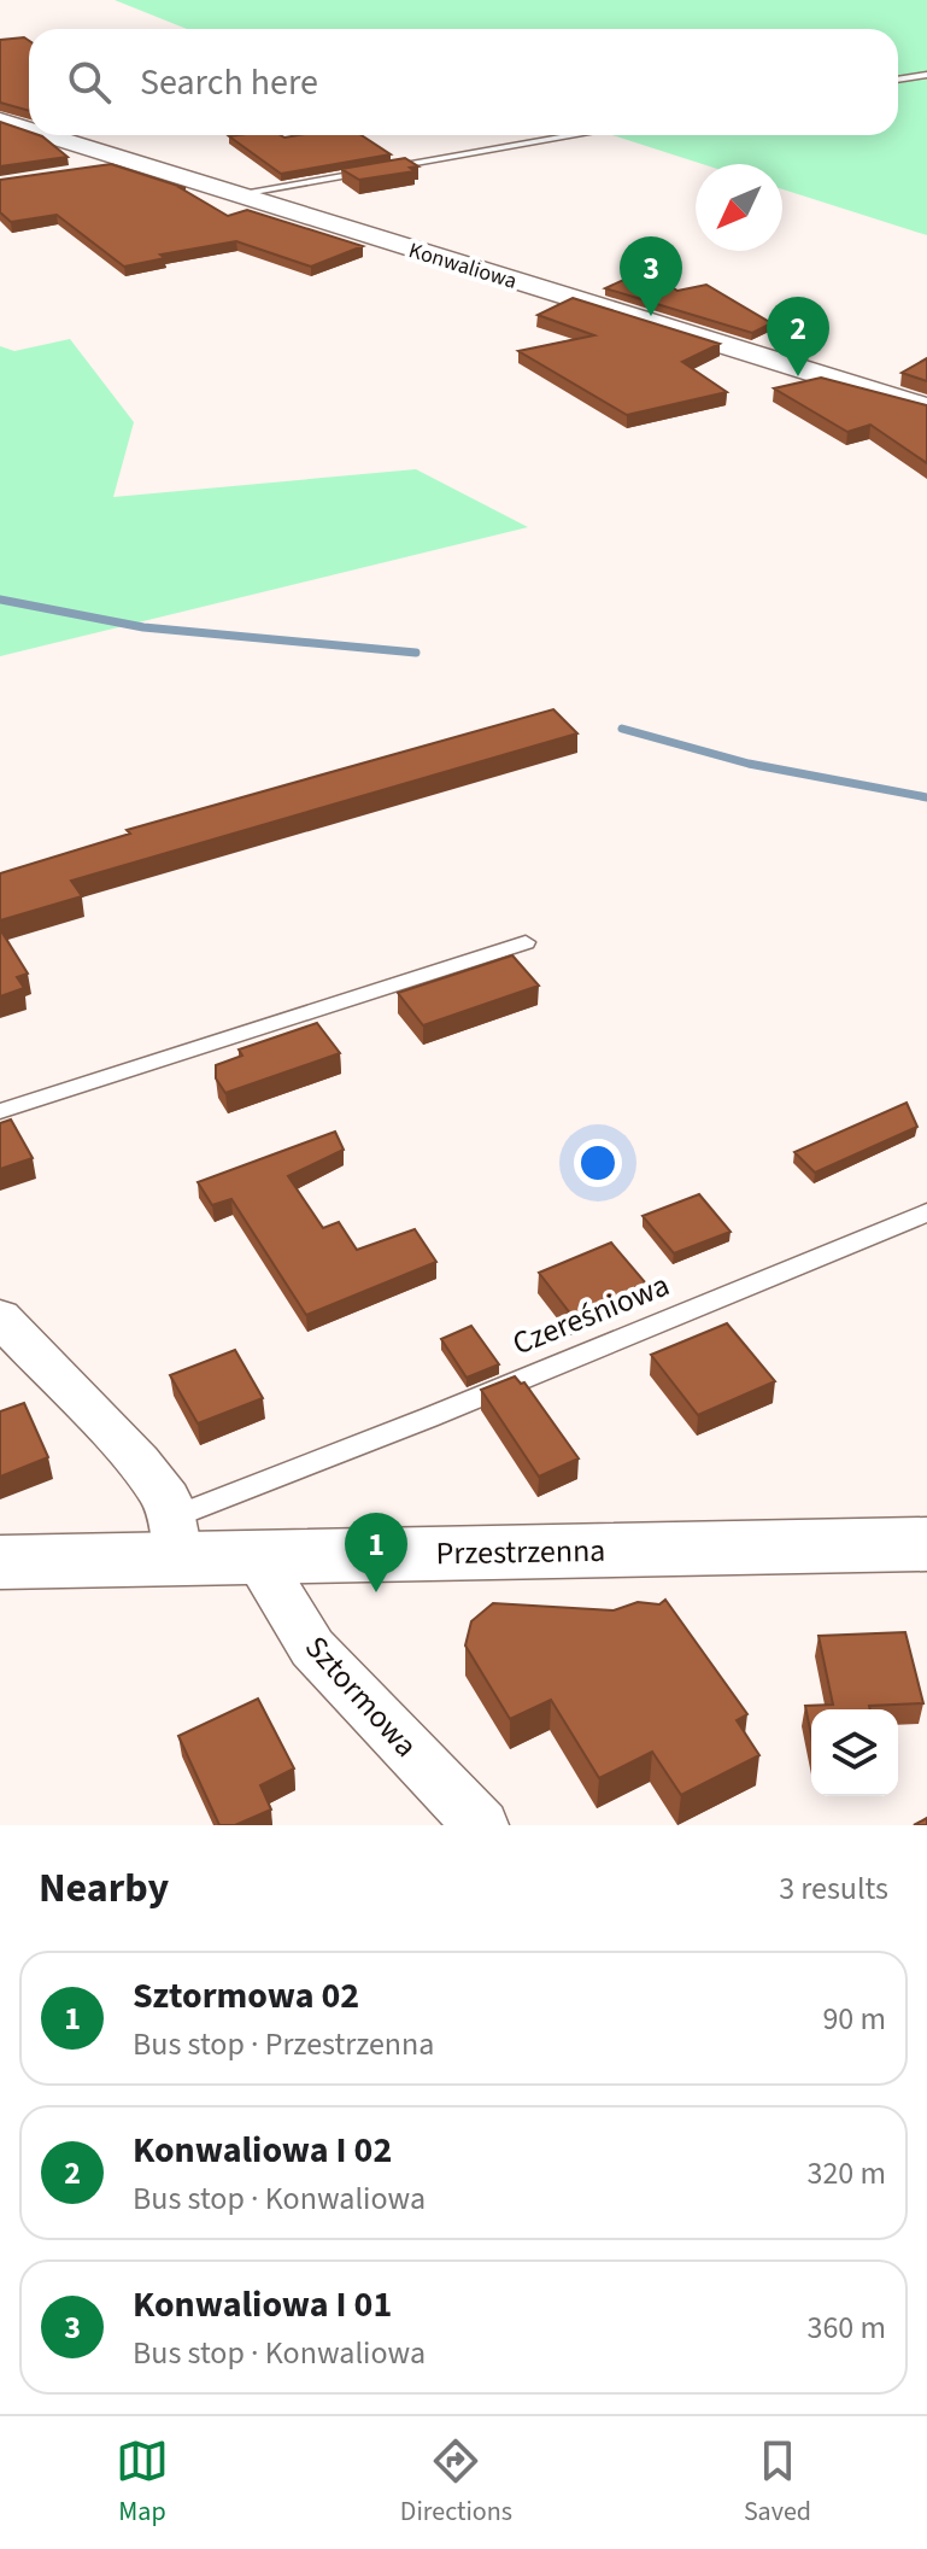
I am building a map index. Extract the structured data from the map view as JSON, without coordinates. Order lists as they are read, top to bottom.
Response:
{
  "streets": {
    "street": ["Konwaliowa", "Przestrzenna", "Sztormowa"],
    "lane": ["Czereśniowa"]
  },
  "crossings": [
    ["Czereśniowa", "Przestrzenna"],
    ["Przestrzenna", "Sztormowa"]
  ],
  "north": "bottom left",
  "page": {
    "search": "Search here",
    "pins": ["3", "2", "1"],
    "heading": ["Nearby", "3 results"],
    "list": [
      {
        "mark": "1",
        "name": "Sztormowa 02",
        "note": "Bus stop · Przestrzenna",
        "value": "90 m"
      },
      {
        "mark": "2",
        "name": "Konwaliowa I 02",
        "note": "Bus stop · Konwaliowa",
        "value": "320 m"
      },
      {
        "mark": "3",
        "name": "Konwaliowa I 01",
        "note": "Bus stop · Konwaliowa",
        "value": "360 m"
      }
    ],
    "nav": ["Map", "Directions", "Saved"]
  }
}
